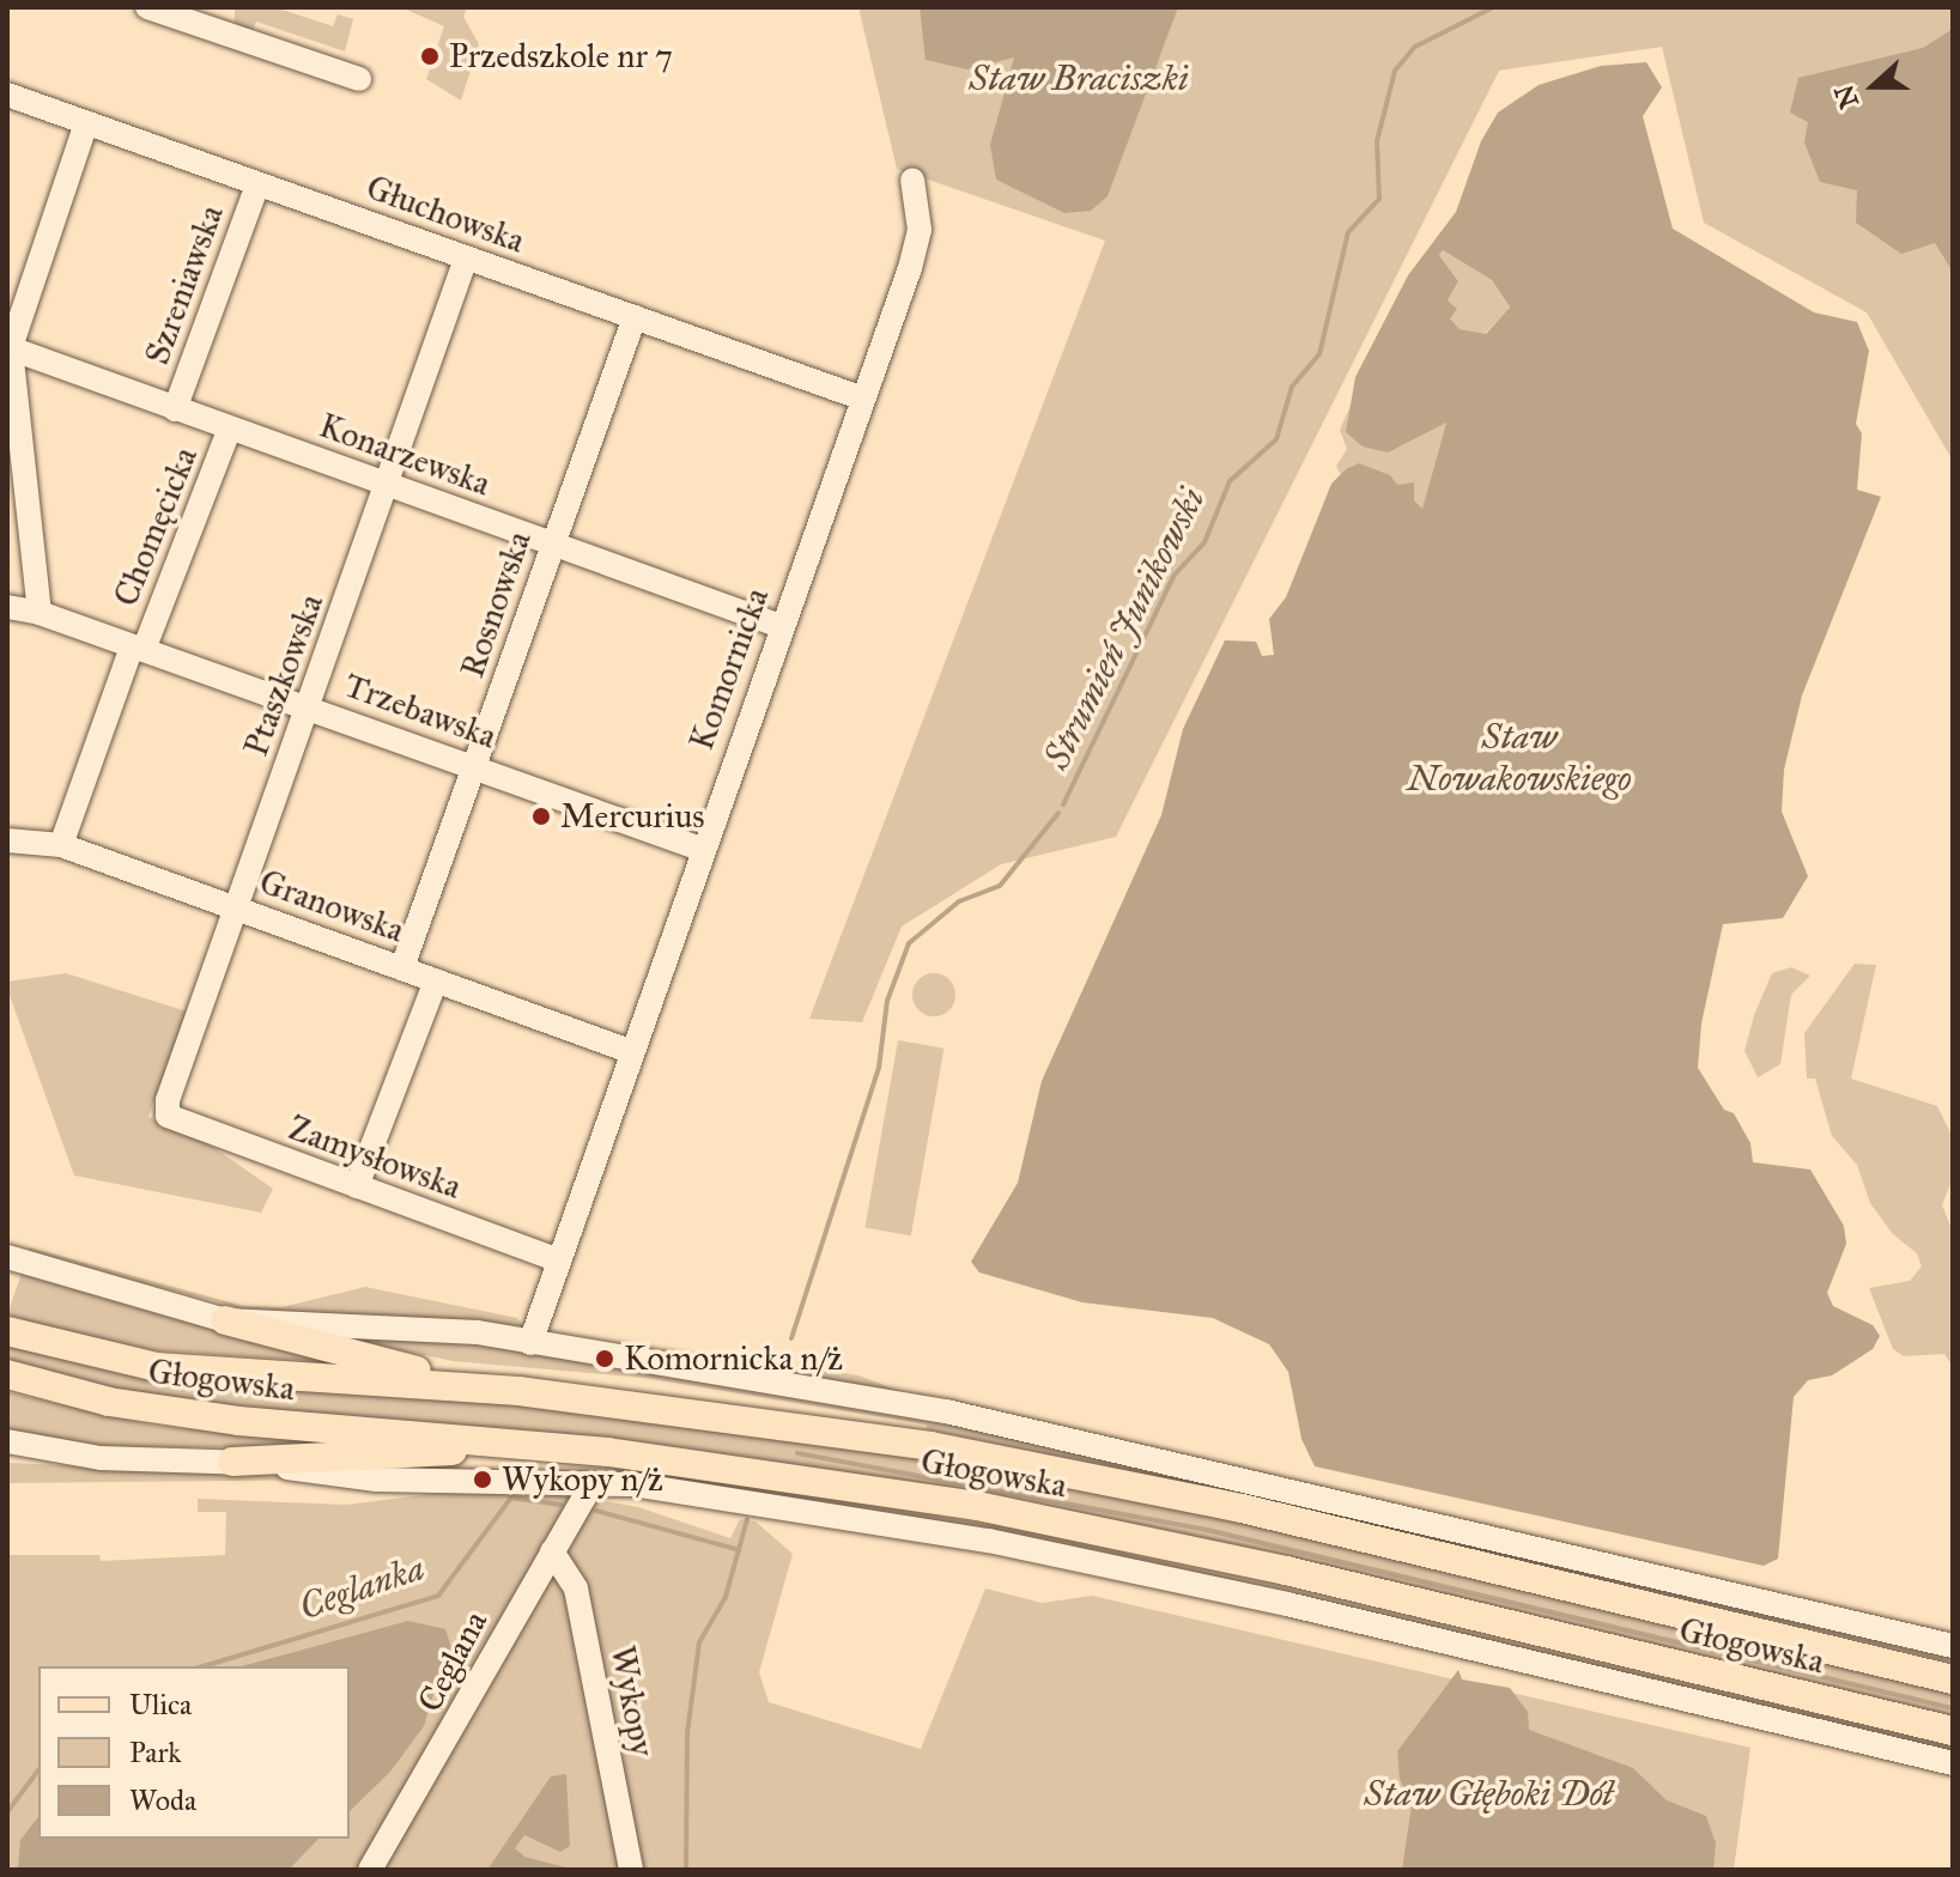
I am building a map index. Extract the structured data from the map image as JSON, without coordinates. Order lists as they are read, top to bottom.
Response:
{
  "streets": {
    "main road": ["Głogowska"],
    "street": [
      "Głuchowska",
      "Szreniawska",
      "Konarzewska",
      "Chomęcicka",
      "Rosnowska",
      "Komornicka",
      "Ptaszkowska",
      "Trzebawska",
      "Granowska",
      "Zamysłowska",
      "Ceglana",
      "Wykopy"
    ]
  },
  "crossings": [
    ["Głuchowska", "Szreniawska"],
    ["Głuchowska", "Rosnowska"],
    ["Głuchowska", "Komornicka"],
    ["Głuchowska", "Ptaszkowska"],
    ["Szreniawska", "Konarzewska"],
    ["Konarzewska", "Chomęcicka"],
    ["Konarzewska", "Rosnowska"],
    ["Konarzewska", "Komornicka"],
    ["Konarzewska", "Ptaszkowska"],
    ["Chomęcicka", "Trzebawska"],
    ["Chomęcicka", "Granowska"],
    ["Rosnowska", "Trzebawska"],
    ["Rosnowska", "Granowska"],
    ["Komornicka", "Trzebawska"],
    ["Komornicka", "Granowska"],
    ["Komornicka", "Zamysłowska"],
    ["Komornicka", "Głogowska"],
    ["Ptaszkowska", "Trzebawska"],
    ["Ptaszkowska", "Granowska"],
    ["Ptaszkowska", "Zamysłowska"],
    ["Głogowska", "Ceglana"],
    ["Ceglana", "Wykopy"]
  ],
  "water": [
    "Staw Braciszki",
    "Strumień Junikowski",
    "Staw Nowakowskiego",
    "Ceglanka",
    "Staw Głęboki Dół"
  ],
  "places": [
    "Przedszkole nr 7",
    "Mercurius",
    "Komornicka n/ż",
    "Wykopy n/ż"
  ],
  "legend": ["Ulica", "Park", "Woda"],
  "north": "left"
}
